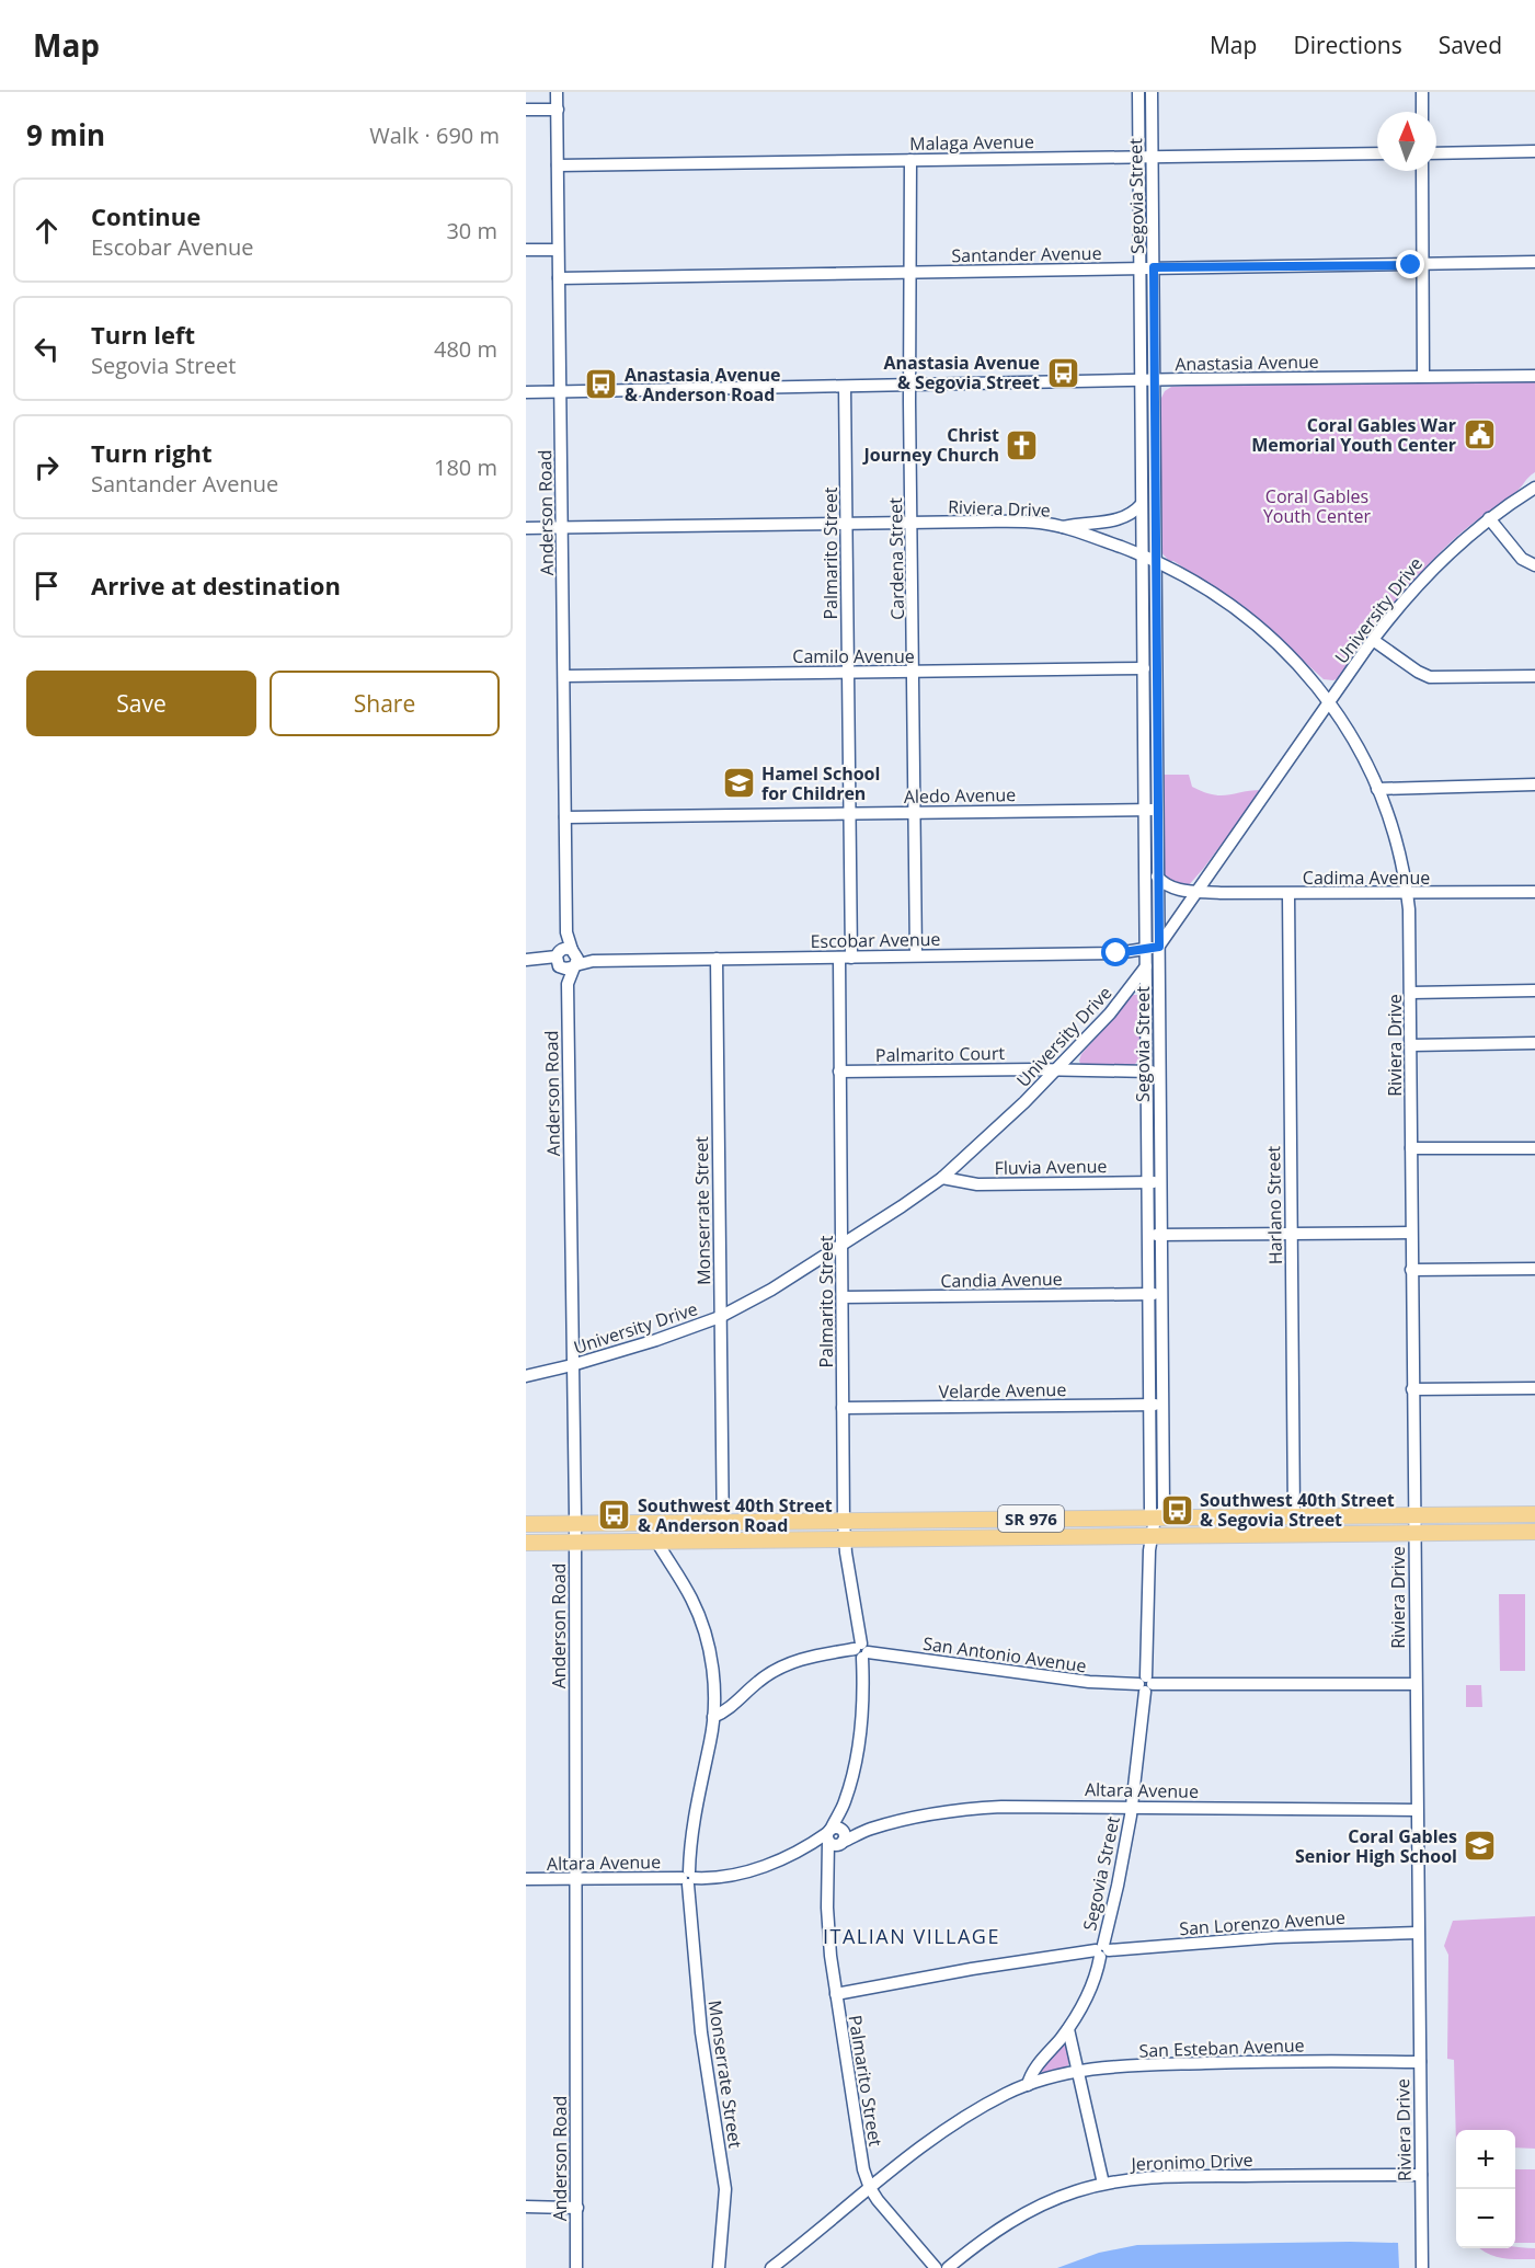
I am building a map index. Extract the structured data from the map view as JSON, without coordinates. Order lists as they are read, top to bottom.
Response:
{
  "streets": {
    "main road": ["SR 976"],
    "street": [
      "Malaga Avenue",
      "Segovia Street",
      "Santander Avenue",
      "Anastasia Avenue",
      "Riviera Drive",
      "Anderson Road",
      "Palmarito Street",
      "Cardena Street",
      "University Drive",
      "Camilo Avenue",
      "Aledo Avenue",
      "Cadima Avenue",
      "Escobar Avenue",
      "Palmarito Court",
      "Fluvia Avenue",
      "Harlano Street",
      "Monserrate Street",
      "Candia Avenue",
      "Velarde Avenue",
      "San Antonio Avenue",
      "Altara Avenue",
      "San Lorenzo Avenue",
      "San Esteban Avenue",
      "Jeronimo Drive"
    ]
  },
  "crossings": [
    ["Malaga Avenue", "Segovia Street"],
    ["Malaga Avenue", "Anderson Road"],
    ["Malaga Avenue", "Cardena Street"],
    ["Segovia Street", "Santander Avenue"],
    ["Segovia Street", "Anastasia Avenue"],
    ["Segovia Street", "Riviera Drive"],
    ["Segovia Street", "University Drive"],
    ["Segovia Street", "Camilo Avenue"],
    ["Segovia Street", "Aledo Avenue"],
    ["Segovia Street", "Cadima Avenue"],
    ["Segovia Street", "Escobar Avenue"],
    ["Segovia Street", "Palmarito Court"],
    ["Segovia Street", "Fluvia Avenue"],
    ["Segovia Street", "Candia Avenue"],
    ["Segovia Street", "Velarde Avenue"],
    ["Segovia Street", "SR 976"],
    ["Segovia Street", "San Antonio Avenue"],
    ["Segovia Street", "Altara Avenue"],
    ["Segovia Street", "San Lorenzo Avenue"],
    ["Santander Avenue", "Anderson Road"],
    ["Santander Avenue", "Cardena Street"],
    ["Anastasia Avenue", "Anderson Road"],
    ["Anastasia Avenue", "Palmarito Street"],
    ["Anastasia Avenue", "Cardena Street"],
    ["Riviera Drive", "Anderson Road"],
    ["Riviera Drive", "Palmarito Street"],
    ["Riviera Drive", "Cardena Street"],
    ["Riviera Drive", "University Drive"],
    ["Riviera Drive", "Cadima Avenue"],
    ["Riviera Drive", "SR 976"],
    ["Riviera Drive", "San Antonio Avenue"],
    ["Riviera Drive", "Altara Avenue"],
    ["Riviera Drive", "San Lorenzo Avenue"],
    ["Riviera Drive", "San Esteban Avenue"],
    ["Riviera Drive", "Jeronimo Drive"],
    ["Anderson Road", "University Drive"],
    ["Anderson Road", "Camilo Avenue"],
    ["Anderson Road", "Aledo Avenue"],
    ["Anderson Road", "Escobar Avenue"],
    ["Anderson Road", "SR 976"],
    ["Anderson Road", "Altara Avenue"],
    ["Palmarito Street", "University Drive"],
    ["Palmarito Street", "Camilo Avenue"],
    ["Palmarito Street", "Aledo Avenue"],
    ["Palmarito Street", "Escobar Avenue"],
    ["Palmarito Street", "Palmarito Court"],
    ["Palmarito Street", "Candia Avenue"],
    ["Palmarito Street", "Velarde Avenue"],
    ["Palmarito Street", "SR 976"],
    ["Palmarito Street", "San Antonio Avenue"],
    ["Palmarito Street", "Altara Avenue"],
    ["Palmarito Street", "San Lorenzo Avenue"],
    ["Palmarito Street", "San Esteban Avenue"],
    ["Cardena Street", "Camilo Avenue"],
    ["Cardena Street", "Aledo Avenue"],
    ["Cardena Street", "Escobar Avenue"],
    ["University Drive", "Cadima Avenue"],
    ["University Drive", "Escobar Avenue"],
    ["University Drive", "Palmarito Court"],
    ["University Drive", "Fluvia Avenue"],
    ["University Drive", "Monserrate Street"],
    ["Cadima Avenue", "Harlano Street"],
    ["Escobar Avenue", "Monserrate Street"],
    ["Harlano Street", "SR 976"],
    ["Monserrate Street", "SR 976"],
    ["Monserrate Street", "San Antonio Avenue"],
    ["Monserrate Street", "Altara Avenue"]
  ],
  "districts": ["ITALIAN VILLAGE"],
  "parks": ["Coral Gables Youth Center"],
  "places": {
    "bus stop": [
      "Anastasia Avenue & Segovia Street",
      "Anastasia Avenue & Anderson Road",
      "Southwest 40th Street & Segovia Street",
      "Southwest 40th Street & Anderson Road"
    ],
    "public building": ["Coral Gables War Memorial Youth Center"],
    "church": ["Christ Journey Church"],
    "school or university": ["Hamel School for Children", "Coral Gables Senior High School"]
  },
  "north": "top",
  "page": {
    "header": "Map",
    "nav": ["Map", "Directions", "Saved"],
    "heading": ["9 min", "Walk · 690 m"],
    "list": [
      ["Continue", "Escobar Avenue", "30 m"],
      ["Turn left", "Segovia Street", "480 m"],
      ["Turn right", "Santander Avenue", "180 m"],
      "Arrive at destination"
    ],
    "buttons": ["Save", "Share"],
    "map_buttons": ["+", "−"]
  }
}
